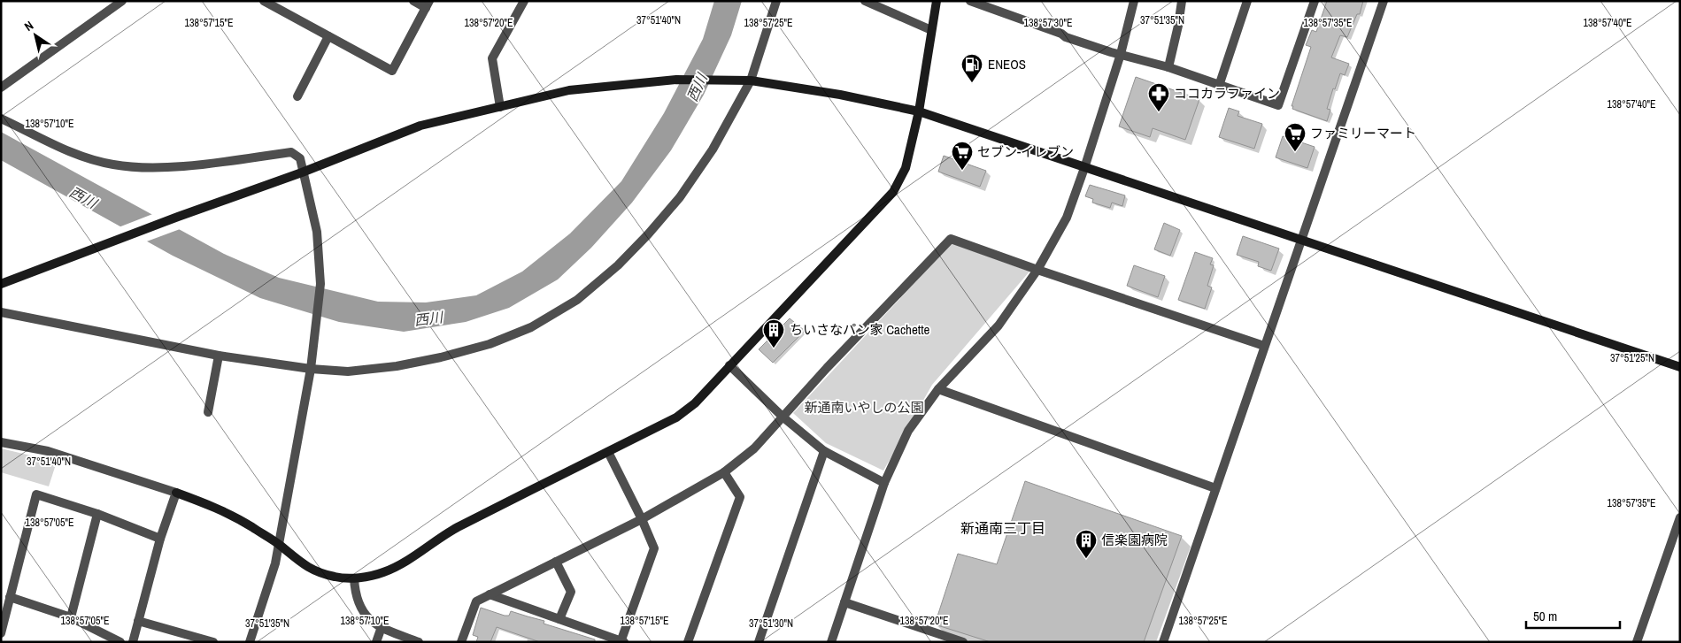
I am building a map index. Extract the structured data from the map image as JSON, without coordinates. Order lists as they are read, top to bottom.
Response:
{
  "districts": ["新通南三丁目"],
  "water": ["西川"],
  "parks": ["新通南いやしの公園"],
  "places": {
    "fuel station": ["ENEOS"],
    "pharmacy": ["ココカラファイン"],
    "supermarket": ["ファミリーマート", "セブン-イレブン"],
    "building": ["ちいさなパン家 Cachette", "信楽園病院"]
  },
  "scale_bar": "50 m",
  "north": "top left",
  "coordinates": [
    "37°51'40\"N",
    "37°51'35\"N",
    "138°57'15\"E",
    "138°57'20\"E",
    "138°57'25\"E",
    "138°57'30\"E",
    "138°57'35\"E",
    "138°57'40\"E",
    "138°57'10\"E",
    "37°51'25\"N",
    "138°57'05\"E",
    "37°51'30\"N"
  ]
}
